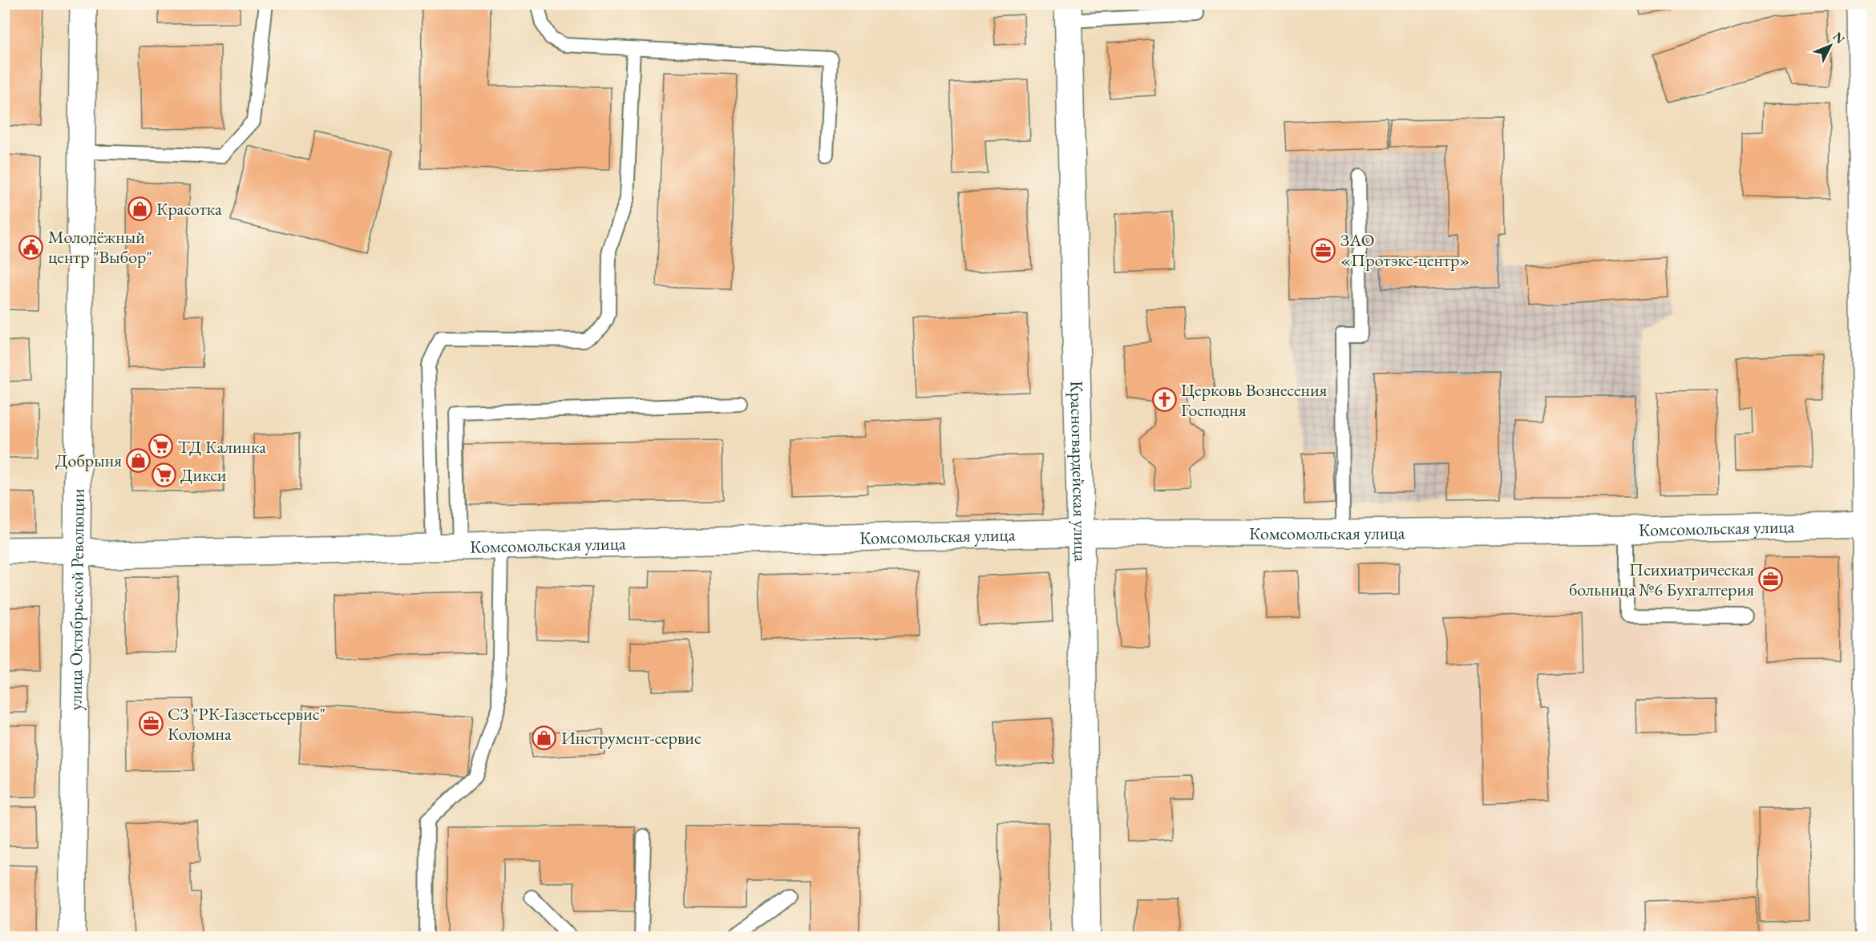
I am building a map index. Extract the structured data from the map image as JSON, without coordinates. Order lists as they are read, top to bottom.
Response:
{
  "streets": {
    "street": ["Красногвардейская улица", "Комсомольская улица", "улица Октябрьской Революции"]
  },
  "crossings": [
    ["Красногвардейская улица", "Комсомольская улица"],
    ["Комсомольская улица", "улица Октябрьской Революции"]
  ],
  "places": {
    "shop": ["Красотка", "Добрыня", "Инструмент-сервис"],
    "public building": ["Молодёжный центр \"Выбор\""],
    "office": ["ЗАО «Протэкс-центр»", "Психиатрическая больница №6 Бухгалтерия", "СЗ \"РК-Газсетьсервис\" Коломна"],
    "church": ["Церковь Вознесения Господня"],
    "supermarket": ["ТД Калинка", "Дикси"]
  },
  "north": "top right"
}
